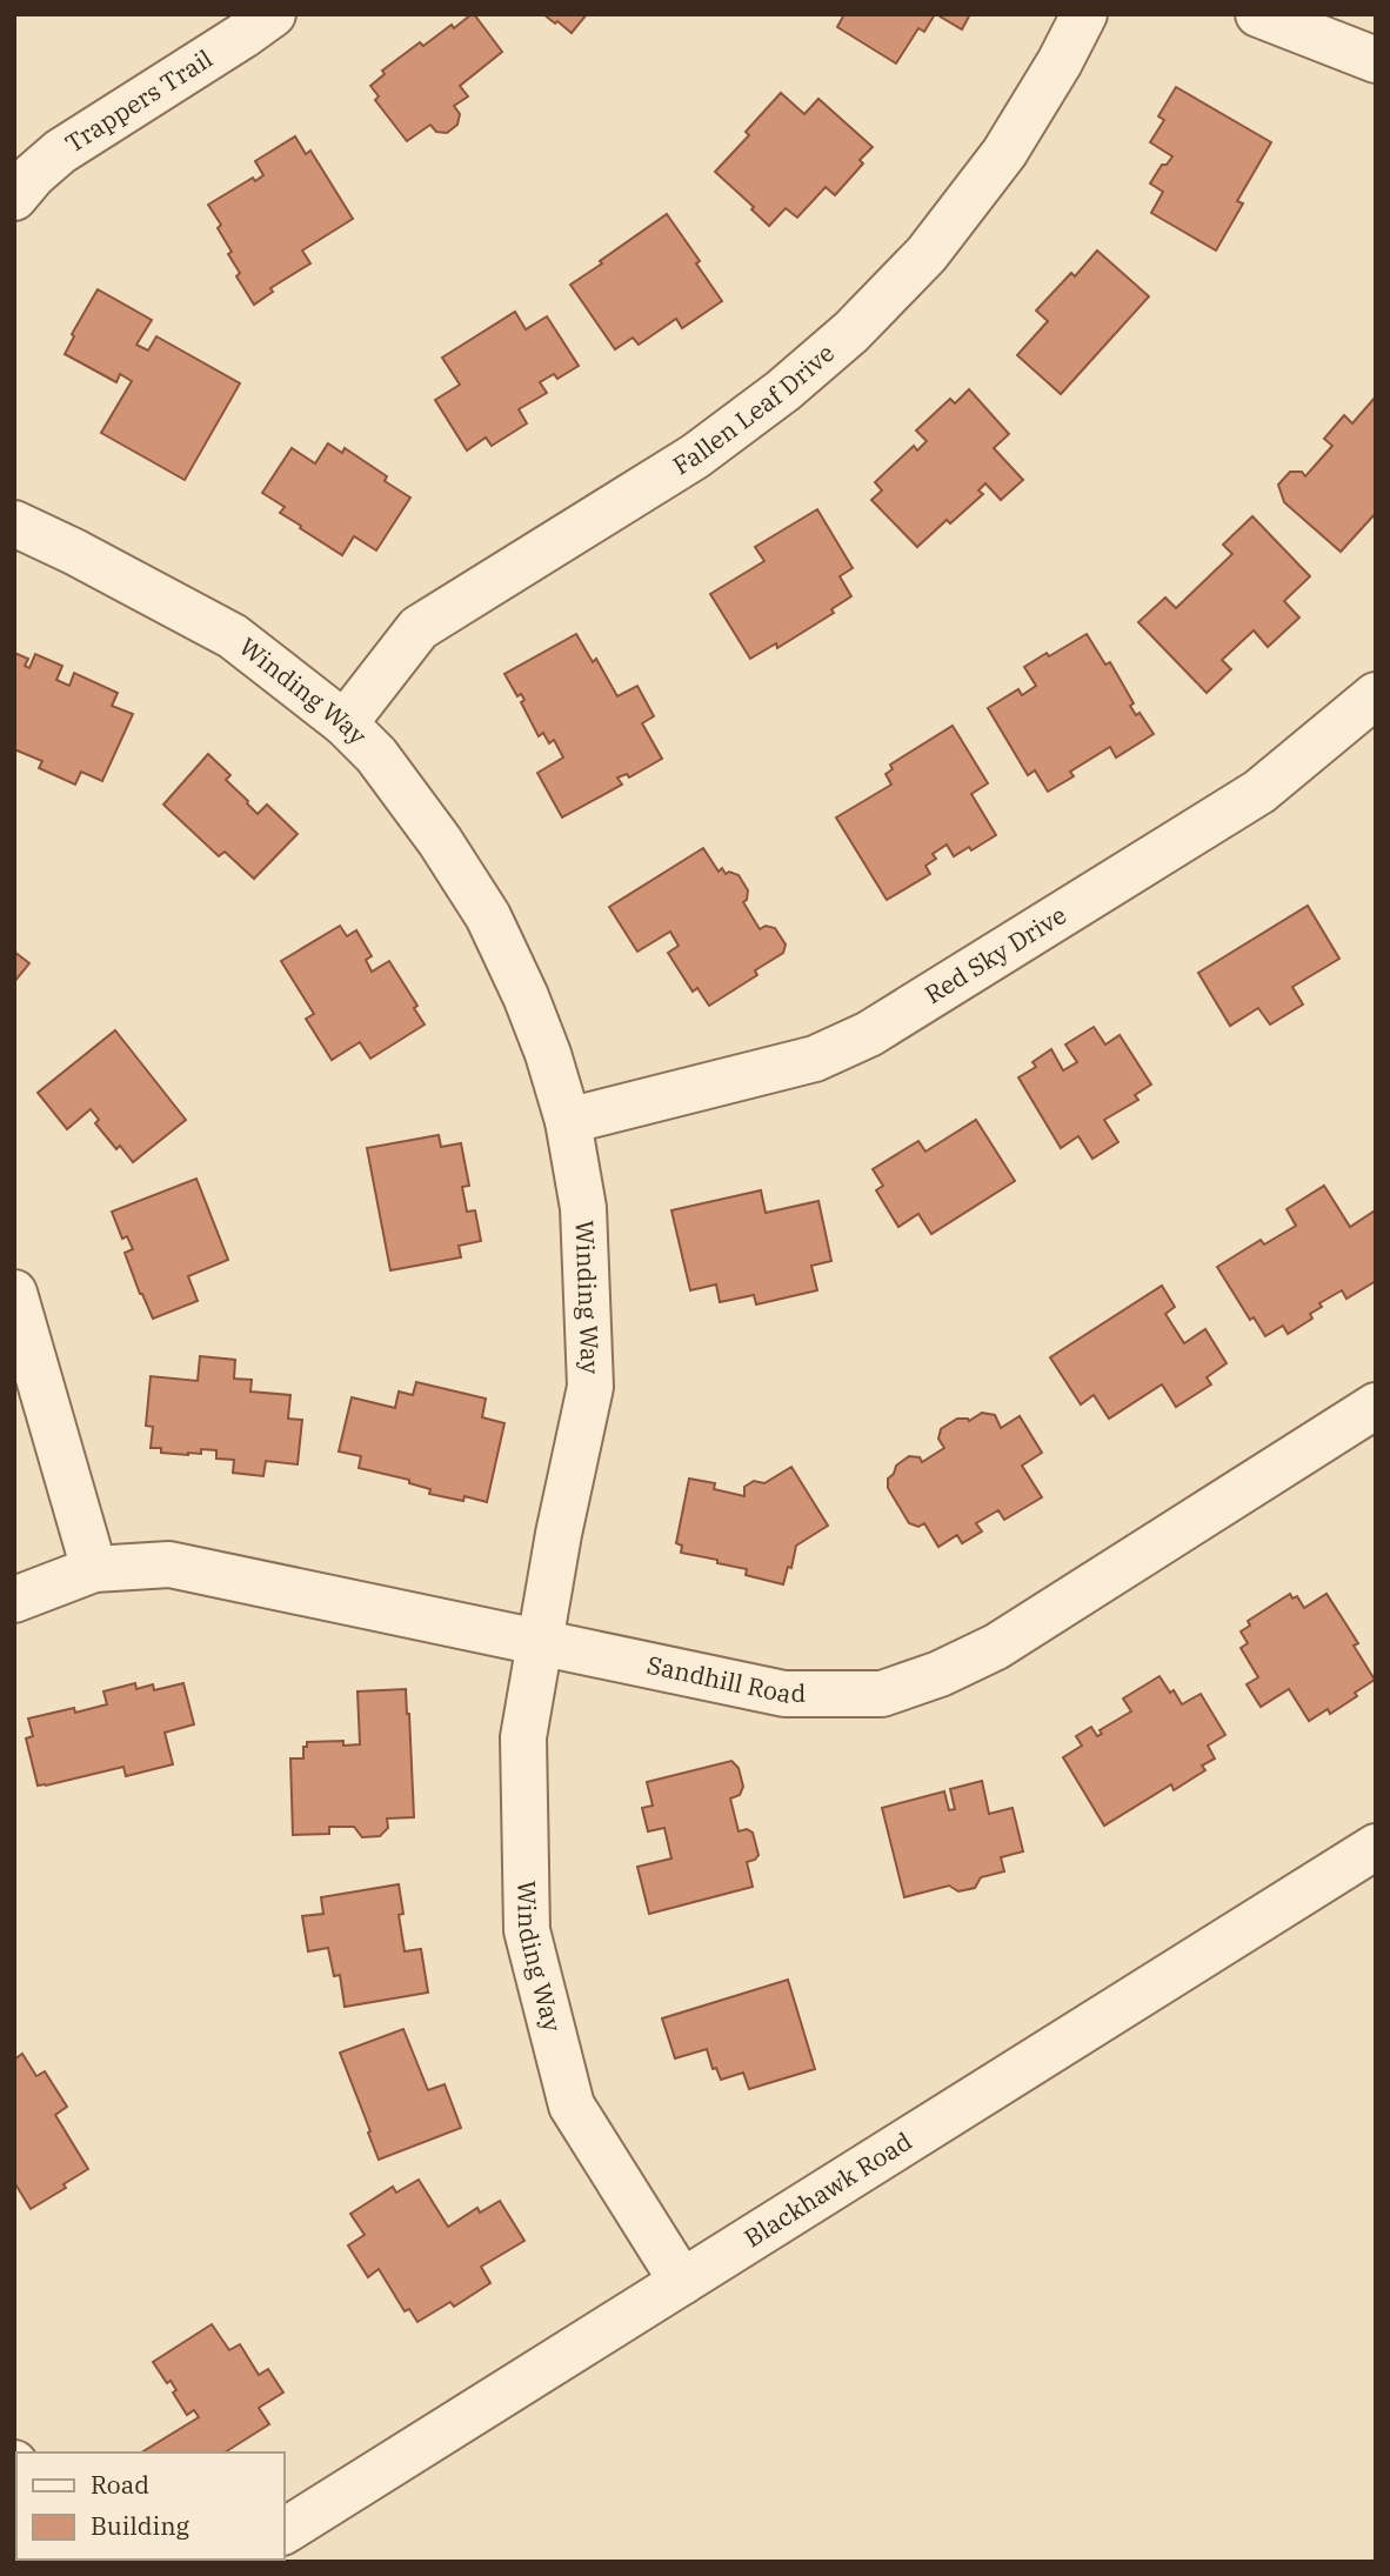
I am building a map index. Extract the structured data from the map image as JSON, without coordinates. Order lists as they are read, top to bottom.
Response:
{
  "streets": {
    "street": [
      "Trappers Trail",
      "Fallen Leaf Drive",
      "Winding Way",
      "Red Sky Drive",
      "Sandhill Road",
      "Blackhawk Road"
    ]
  },
  "crossings": [
    ["Fallen Leaf Drive", "Winding Way"],
    ["Winding Way", "Red Sky Drive"],
    ["Winding Way", "Sandhill Road"],
    ["Winding Way", "Blackhawk Road"]
  ],
  "legend": ["Road", "Building"]
}
